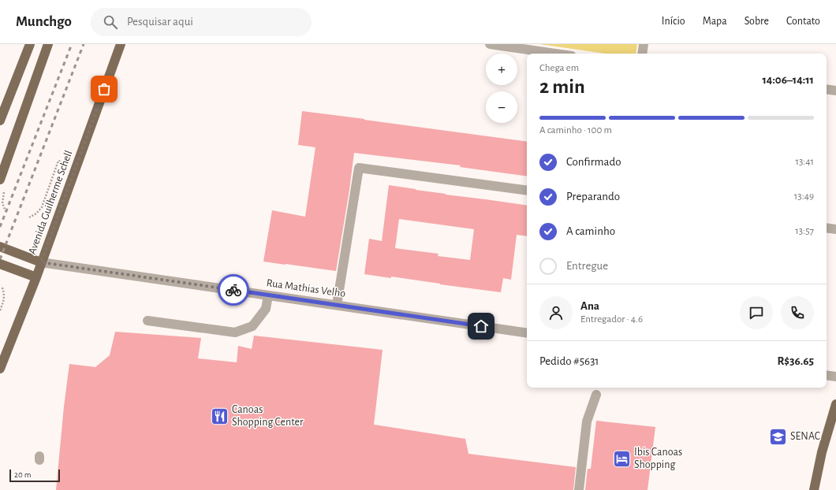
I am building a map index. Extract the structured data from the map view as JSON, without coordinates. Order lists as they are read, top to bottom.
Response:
{
  "streets": {
    "main road": ["Avenida Guilherme Schell"],
    "street": ["Rua Mathias Velho"]
  },
  "crossings": [
    ["Avenida Guilherme Schell", "Rua Mathias Velho"]
  ],
  "places": {
    "restaurant": ["Canoas Shopping Center"],
    "school or university": ["SENAC"],
    "hotel": ["Ibis Canoas Shopping"]
  },
  "scale_bar": "20 m",
  "page": {
    "header": "Munchgo",
    "search": "Pesquisar aqui",
    "nav": [
      "Início",
      "Mapa",
      "Sobre",
      "Contato"
    ],
    "map_buttons": ["+", "−"],
    "heading": ["2 min", "Chega em", "14:06–14:11"],
    "panel": [
      "Ana",
      "Entregador · 4.6",
      "Pedido #5631",
      "R$36.65"
    ],
    "bar": "A caminho · 100 m",
    "list": [
      ["Confirmado", "13:41"],
      ["Preparando", "13:49"],
      ["A caminho", "13:57"],
      "Entregue"
    ],
    "scale": "20 m"
  }
}
